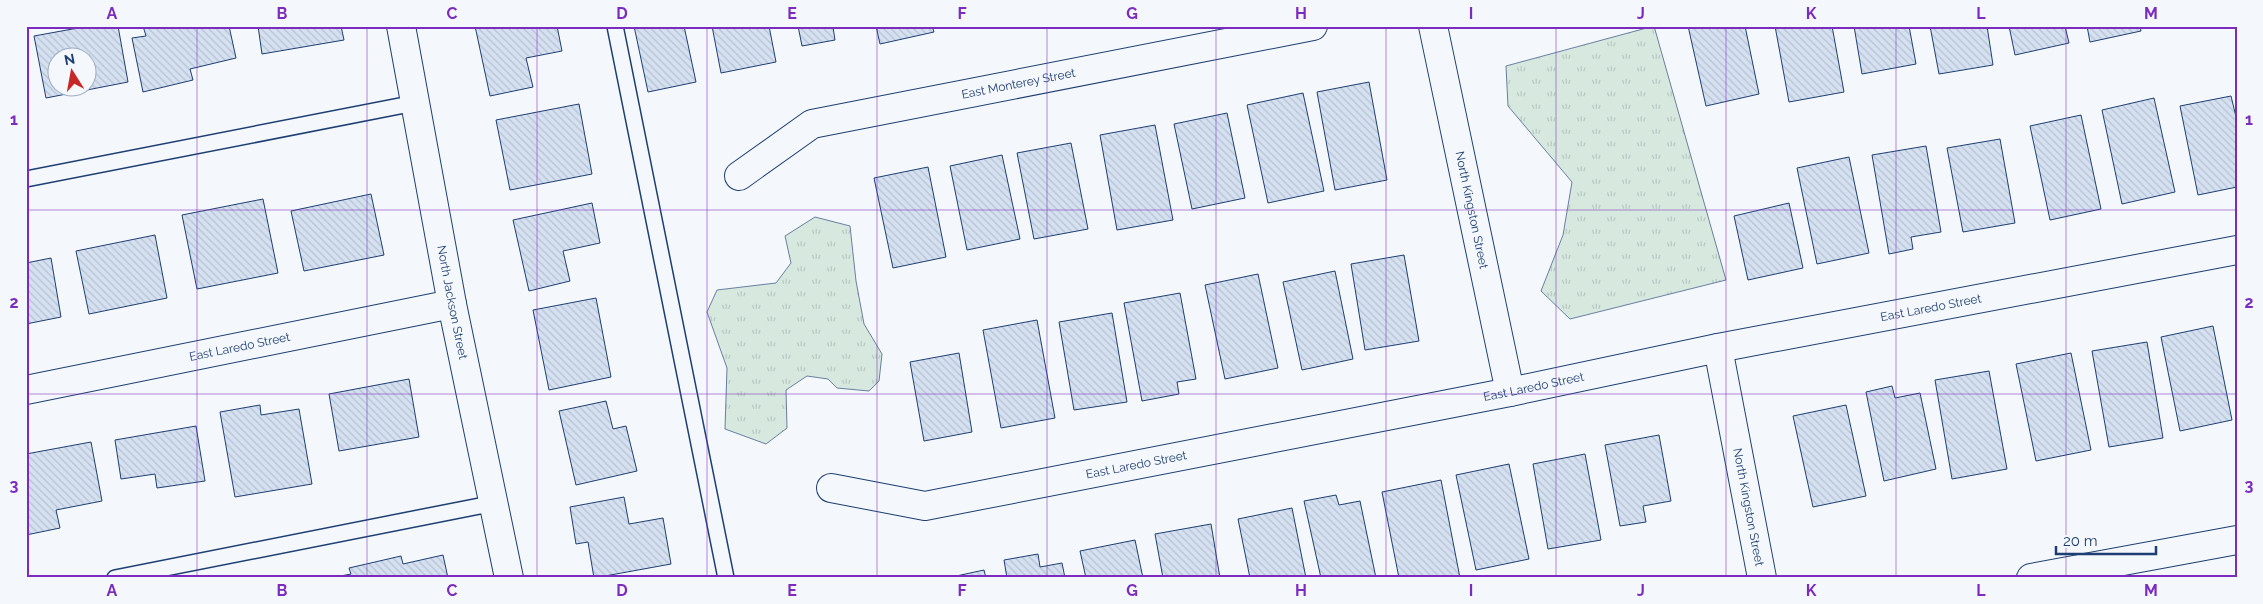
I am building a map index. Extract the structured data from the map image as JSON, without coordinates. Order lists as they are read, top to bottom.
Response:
{
  "streets": {
    "street": [
      "East Monterey Street",
      "North Kingston Street",
      "North Jackson Street",
      "East Laredo Street"
    ]
  },
  "crossings": [
    ["North Kingston Street", "East Laredo Street"],
    ["North Jackson Street", "East Laredo Street"]
  ],
  "scale_bar": "20 m",
  "north": "top",
  "grid": {
    "columns": [
      "A",
      "B",
      "C",
      "D",
      "E",
      "F",
      "G",
      "H",
      "I",
      "J",
      "K",
      "L",
      "M"
    ],
    "rows": ["1", "2", "3"]
  }
}
